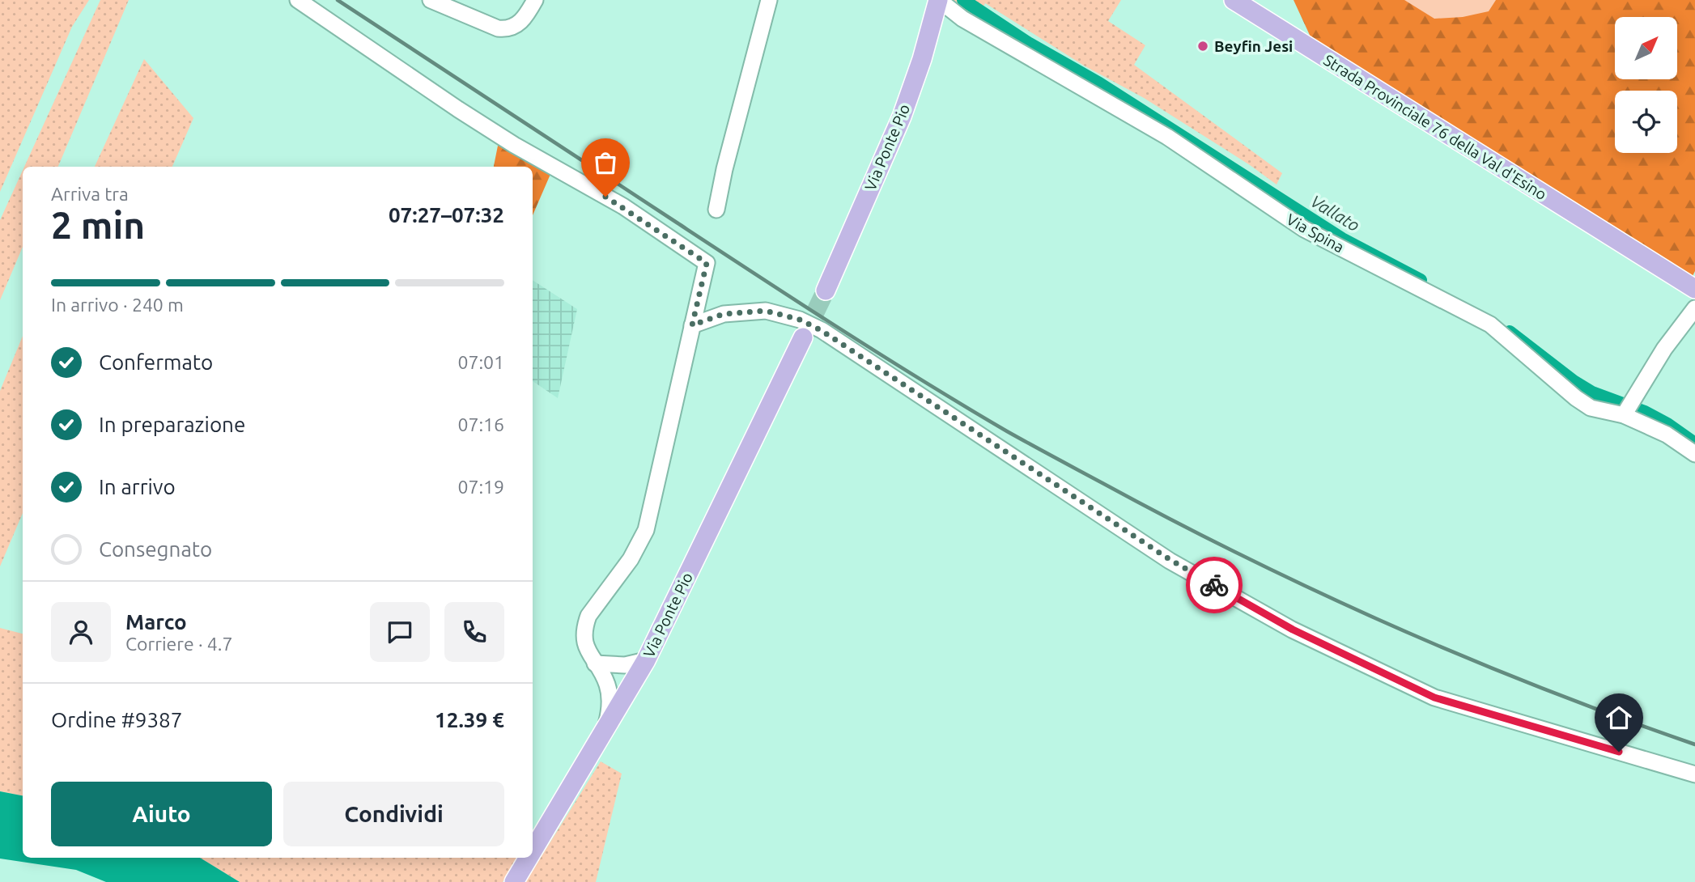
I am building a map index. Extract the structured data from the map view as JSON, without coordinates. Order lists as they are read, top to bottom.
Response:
{
  "streets": {
    "main road": ["Strada Provinciale 76 della Val d'Esino", "Via Ponte Pio"],
    "street": ["Via Spina"]
  },
  "crossings": [
    ["Via Ponte Pio", "Via Spina"]
  ],
  "water": ["Vallato"],
  "places": ["Beyfin Jesi"],
  "north": "top right",
  "page": {
    "heading": ["2 min", "Arriva tra", "07:27–07:32"],
    "panel": [
      "Marco",
      "Corriere · 4.7",
      "Ordine #9387",
      "12.39 €"
    ],
    "bar": "In arrivo · 240 m",
    "list": [
      ["Confermato", "07:01"],
      ["In preparazione", "07:16"],
      ["In arrivo", "07:19"],
      "Consegnato"
    ],
    "buttons": ["Aiuto", "Condividi"]
  }
}
